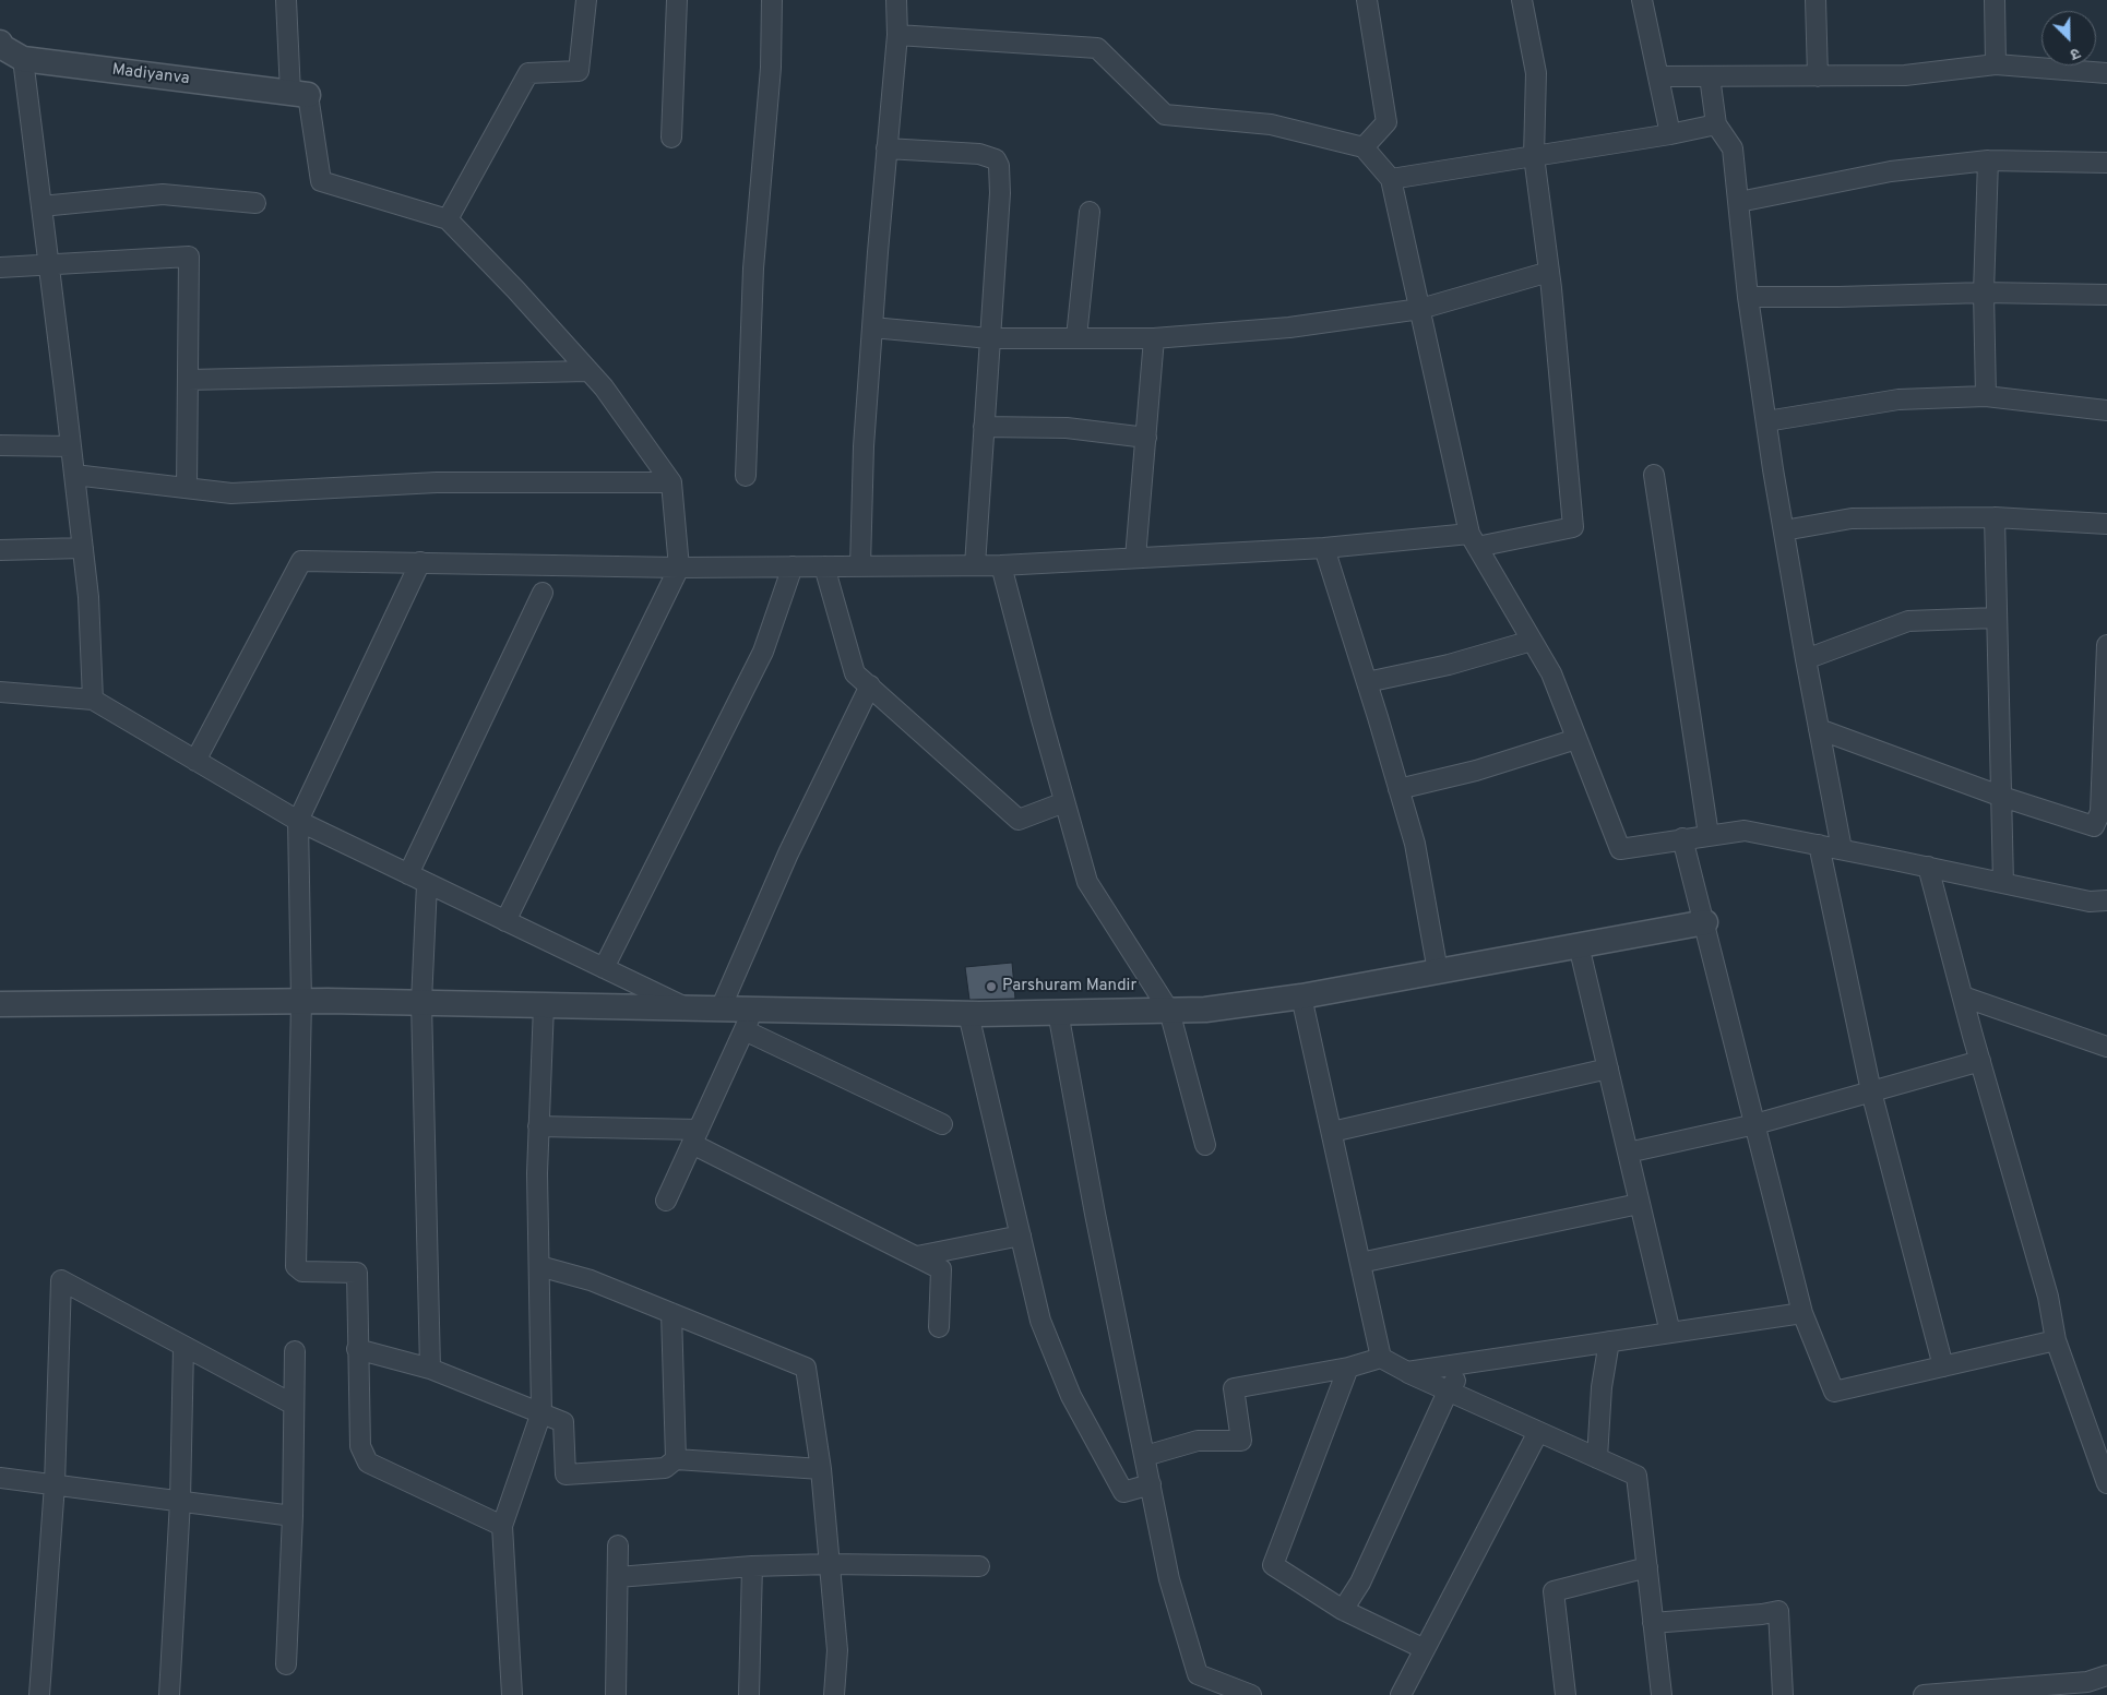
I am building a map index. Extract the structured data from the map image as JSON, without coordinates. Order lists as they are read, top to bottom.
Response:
{
  "streets": {
    "street": ["Madiyanva"]
  },
  "places": ["Parshuram Mandir"],
  "north": "bottom right"
}
